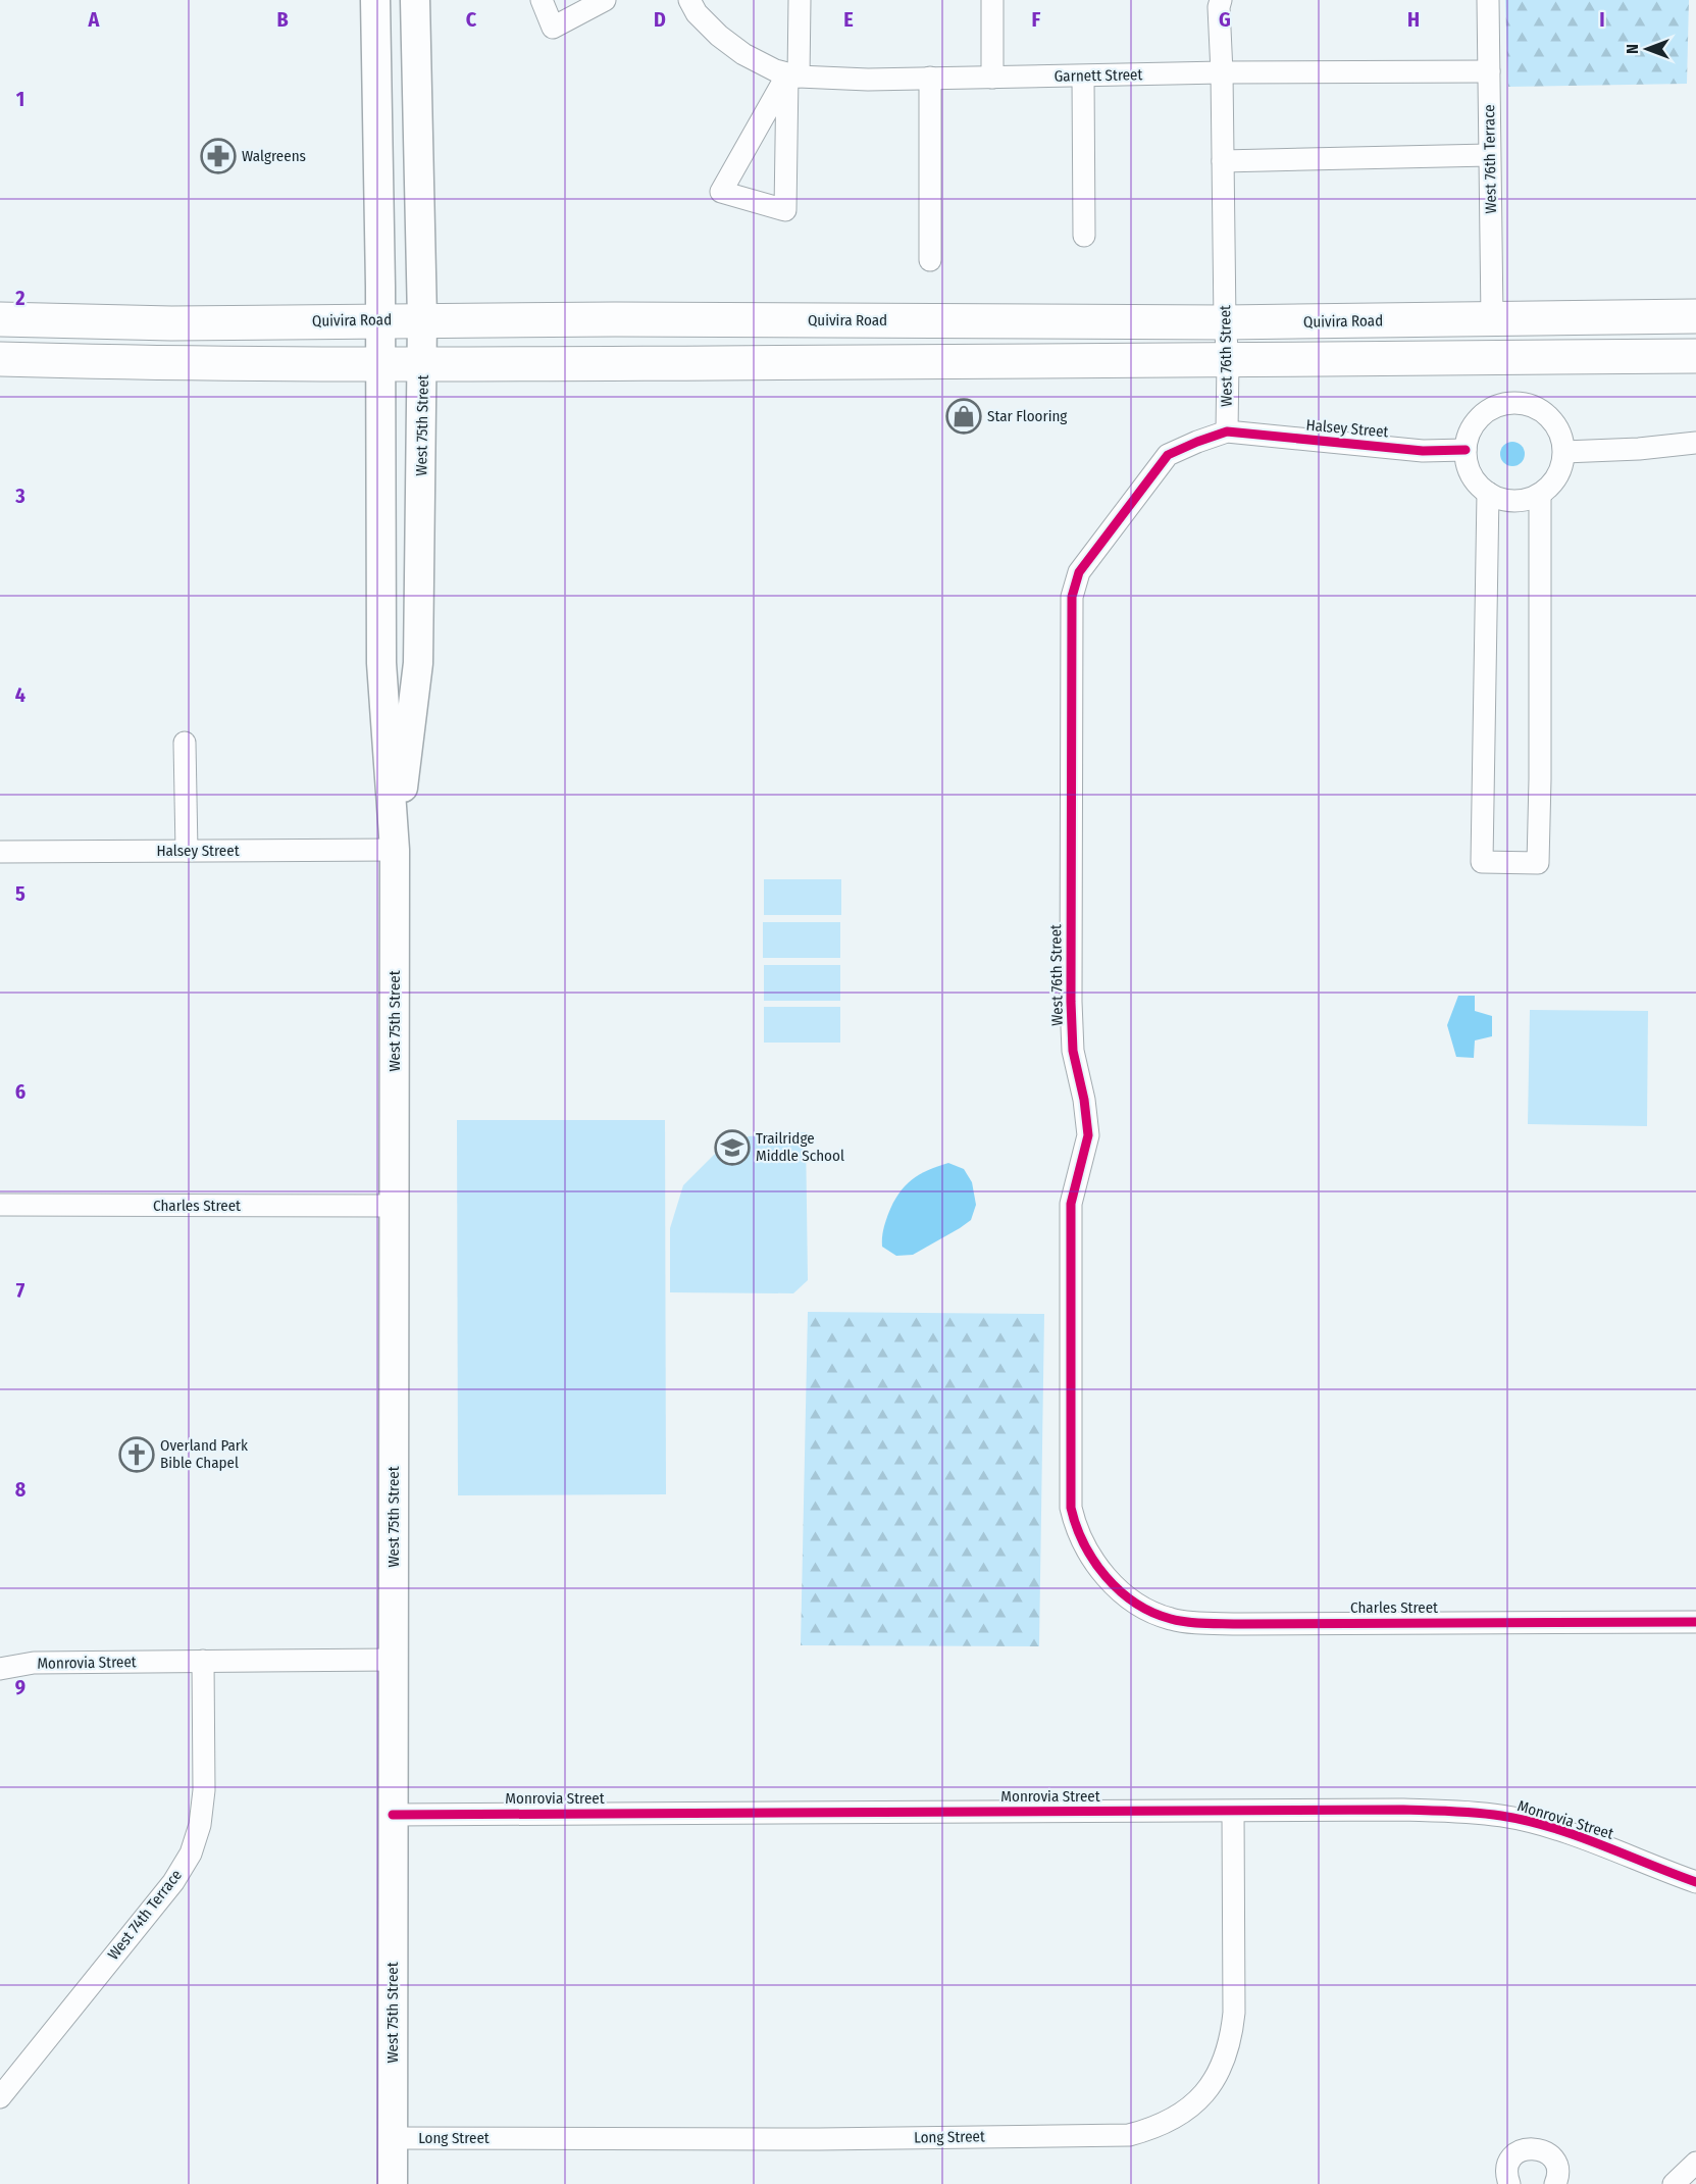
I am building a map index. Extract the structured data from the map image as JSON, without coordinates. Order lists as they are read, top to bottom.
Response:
{
  "streets": {
    "main road": ["Quivira Road", "West 75th Street"],
    "street": [
      "Garnett Street",
      "West 76th Terrace",
      "West 76th Street",
      "Halsey Street",
      "Charles Street",
      "Monrovia Street",
      "West 74th Terrace",
      "Long Street"
    ]
  },
  "crossings": [
    ["Garnett Street", "West 76th Terrace"],
    ["Garnett Street", "West 76th Street"],
    ["West 76th Terrace", "Quivira Road"],
    ["Quivira Road", "West 76th Street"],
    ["Quivira Road", "West 75th Street"],
    ["West 76th Street", "Halsey Street"],
    ["West 76th Street", "Charles Street"],
    ["West 75th Street", "Halsey Street"],
    ["West 75th Street", "Charles Street"],
    ["West 75th Street", "Monrovia Street"],
    ["West 75th Street", "Long Street"],
    ["Monrovia Street", "West 74th Terrace"],
    ["Monrovia Street", "Long Street"]
  ],
  "places": {
    "pharmacy": ["Walgreens"],
    "shop": ["Star Flooring"],
    "school or university": ["Trailridge Middle School"],
    "church": ["Overland Park Bible Chapel"]
  },
  "north": "left",
  "grid": {
    "columns": [
      "A",
      "B",
      "C",
      "D",
      "E",
      "F",
      "G",
      "H",
      "I"
    ],
    "rows": [
      "1",
      "2",
      "3",
      "4",
      "5",
      "6",
      "7",
      "8",
      "9"
    ]
  }
}
